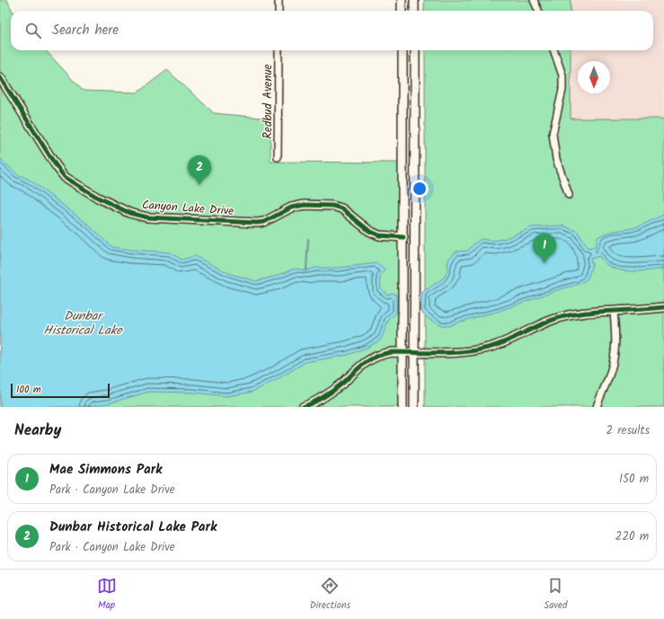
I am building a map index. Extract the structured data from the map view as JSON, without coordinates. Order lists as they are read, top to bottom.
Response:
{
  "streets": {
    "street": ["Redbud Avenue", "Canyon Lake Drive"]
  },
  "water": ["Dunbar Historical Lake"],
  "scale_bar": "100 m",
  "north": "bottom",
  "page": {
    "search": "Search here",
    "pins": ["2", "1"],
    "scale": "100 m",
    "heading": ["Nearby", "2 results"],
    "list": [
      {
        "mark": "1",
        "name": "Mae Simmons Park",
        "note": "Park · Canyon Lake Drive",
        "value": "150 m"
      },
      {
        "mark": "2",
        "name": "Dunbar Historical Lake Park",
        "note": "Park · Canyon Lake Drive",
        "value": "220 m"
      }
    ],
    "nav": ["Map", "Directions", "Saved"]
  }
}
